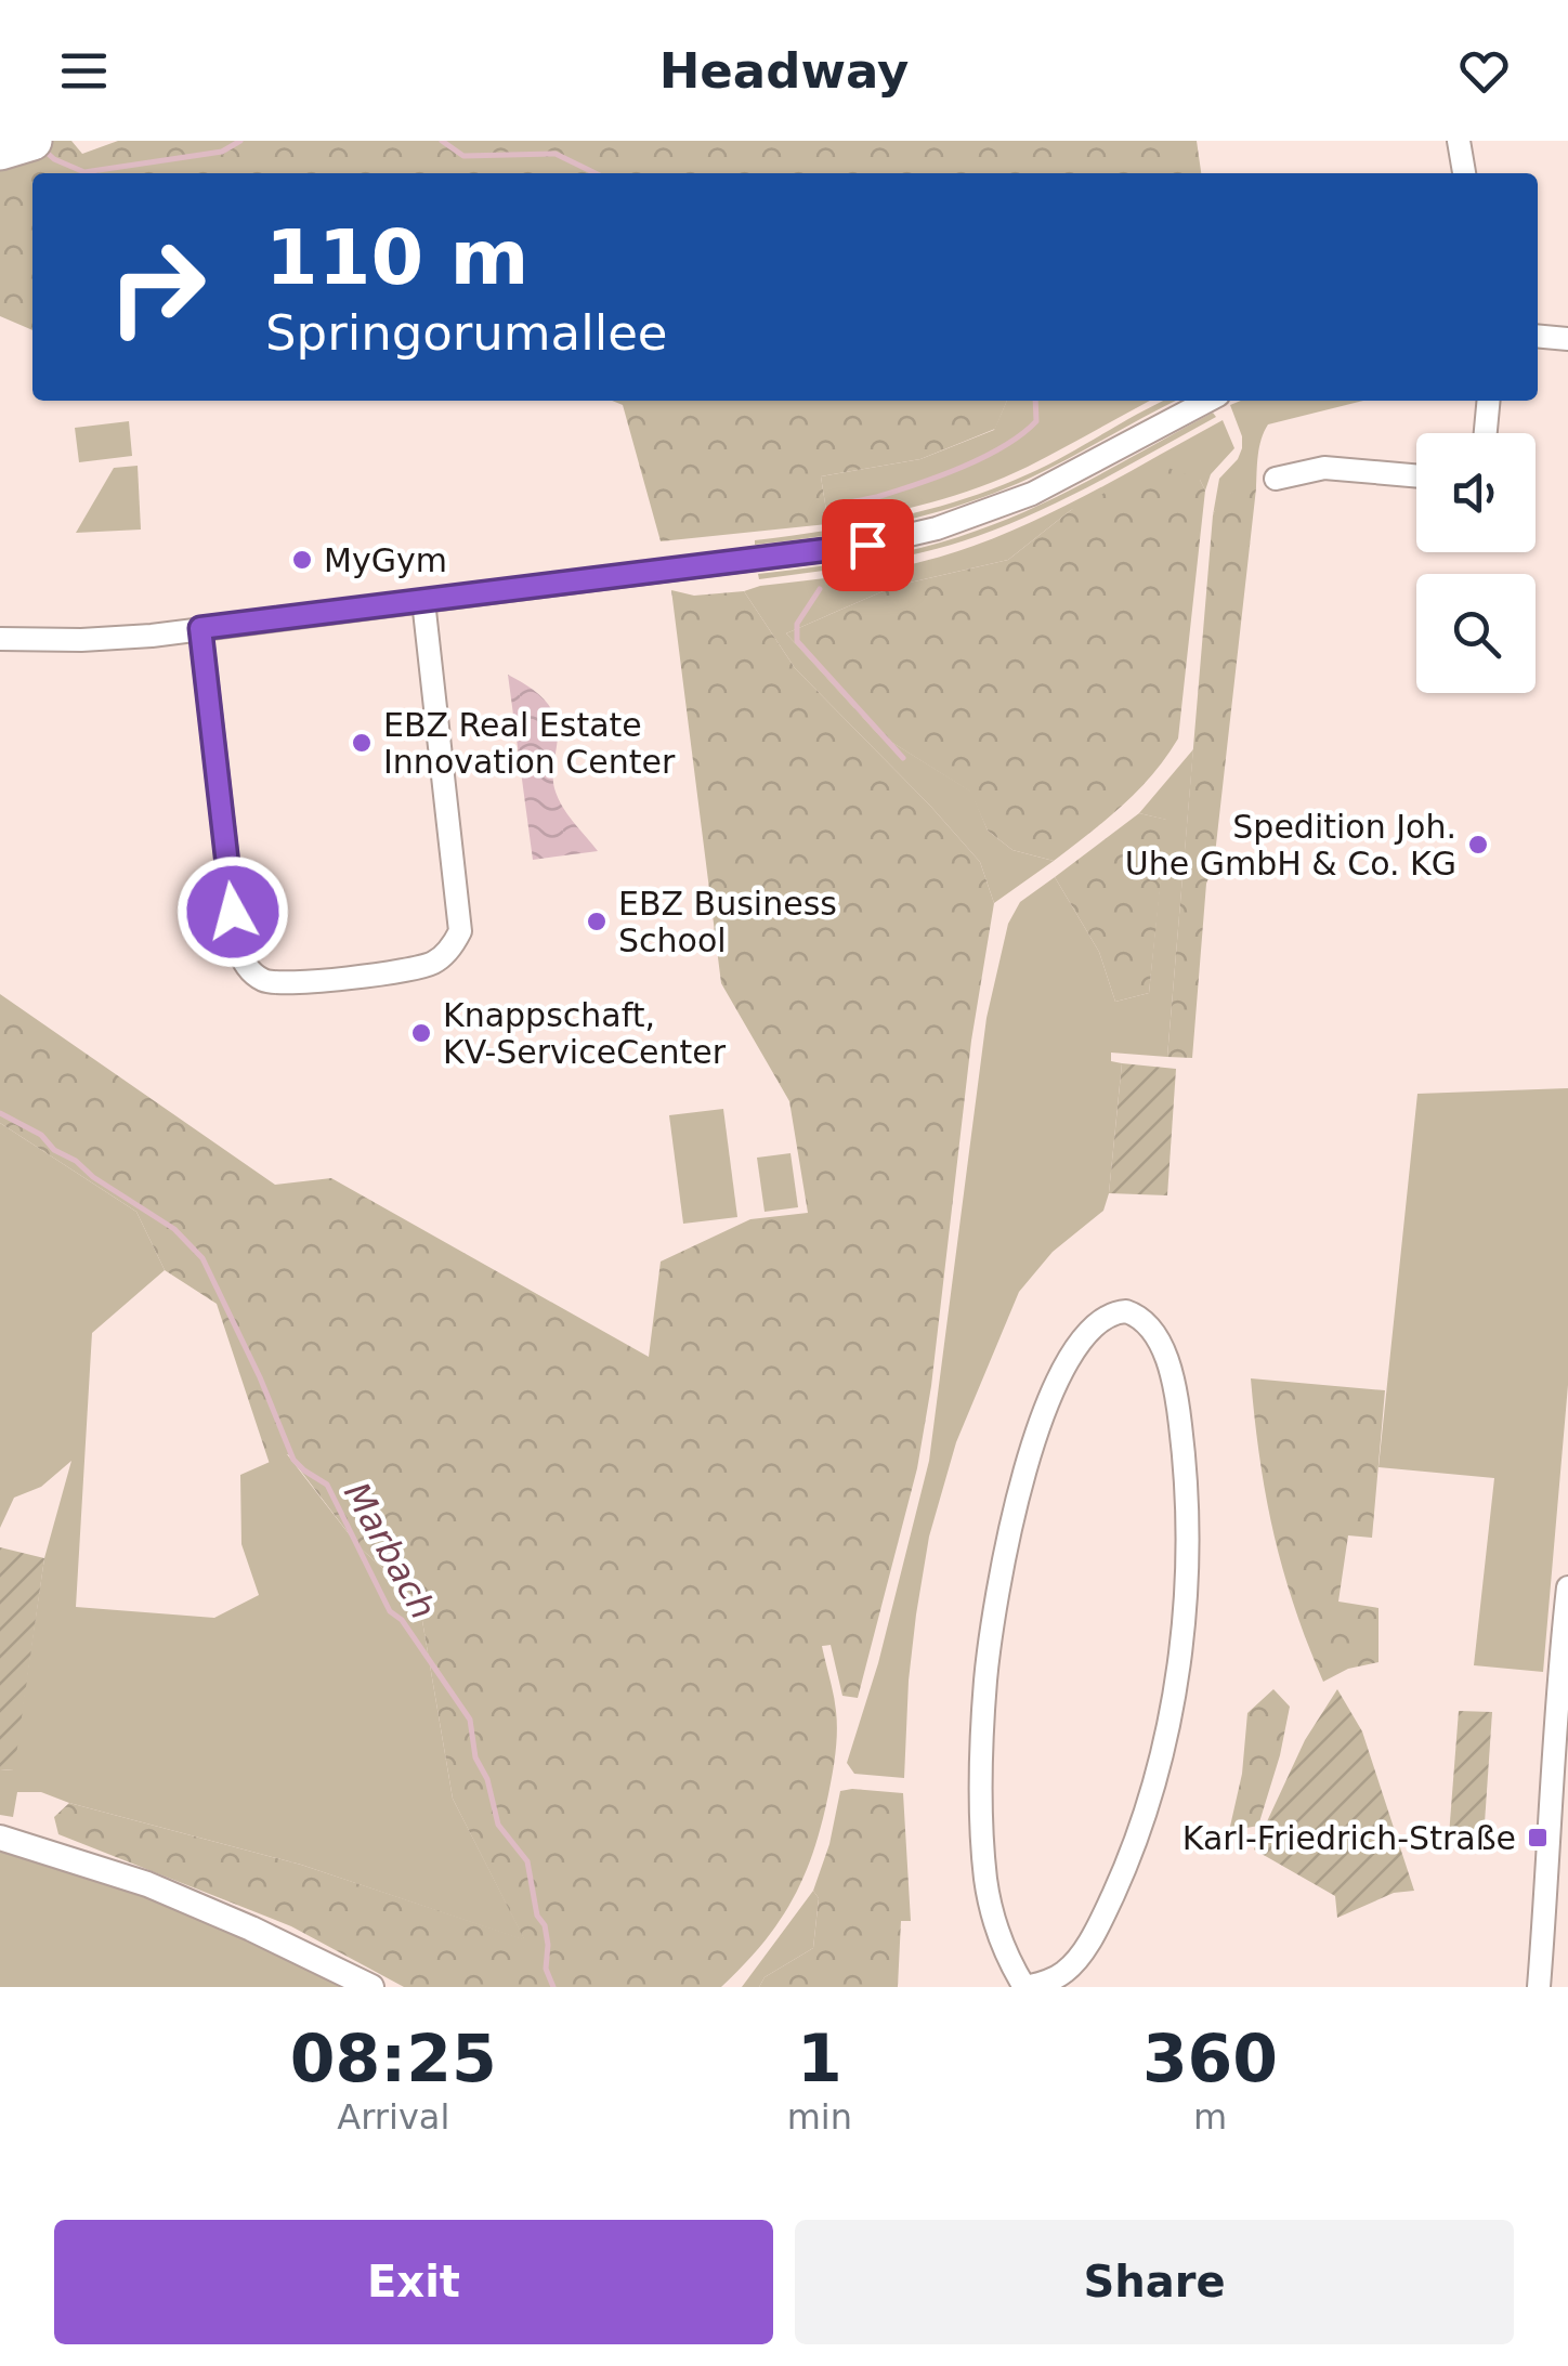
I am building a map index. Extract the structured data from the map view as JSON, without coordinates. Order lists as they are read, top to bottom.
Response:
{
  "water": ["Marbach"],
  "places": {
    "other": [
      "MyGym",
      "EBZ Real Estate Innovation Center",
      "Spedition Joh. Uhe GmbH & Co. KG",
      "EBZ Business School",
      "Knappschaft, KV-ServiceCenter"
    ],
    "transit": ["Karl-Friedrich-Straße"]
  },
  "page": {
    "header": "Headway",
    "turn": ["110 m", "Springorumallee"],
    "eta": [
      "08:25",
      "Arrival",
      "1",
      "min",
      "360",
      "m"
    ],
    "buttons": ["Exit", "Share"]
  }
}
